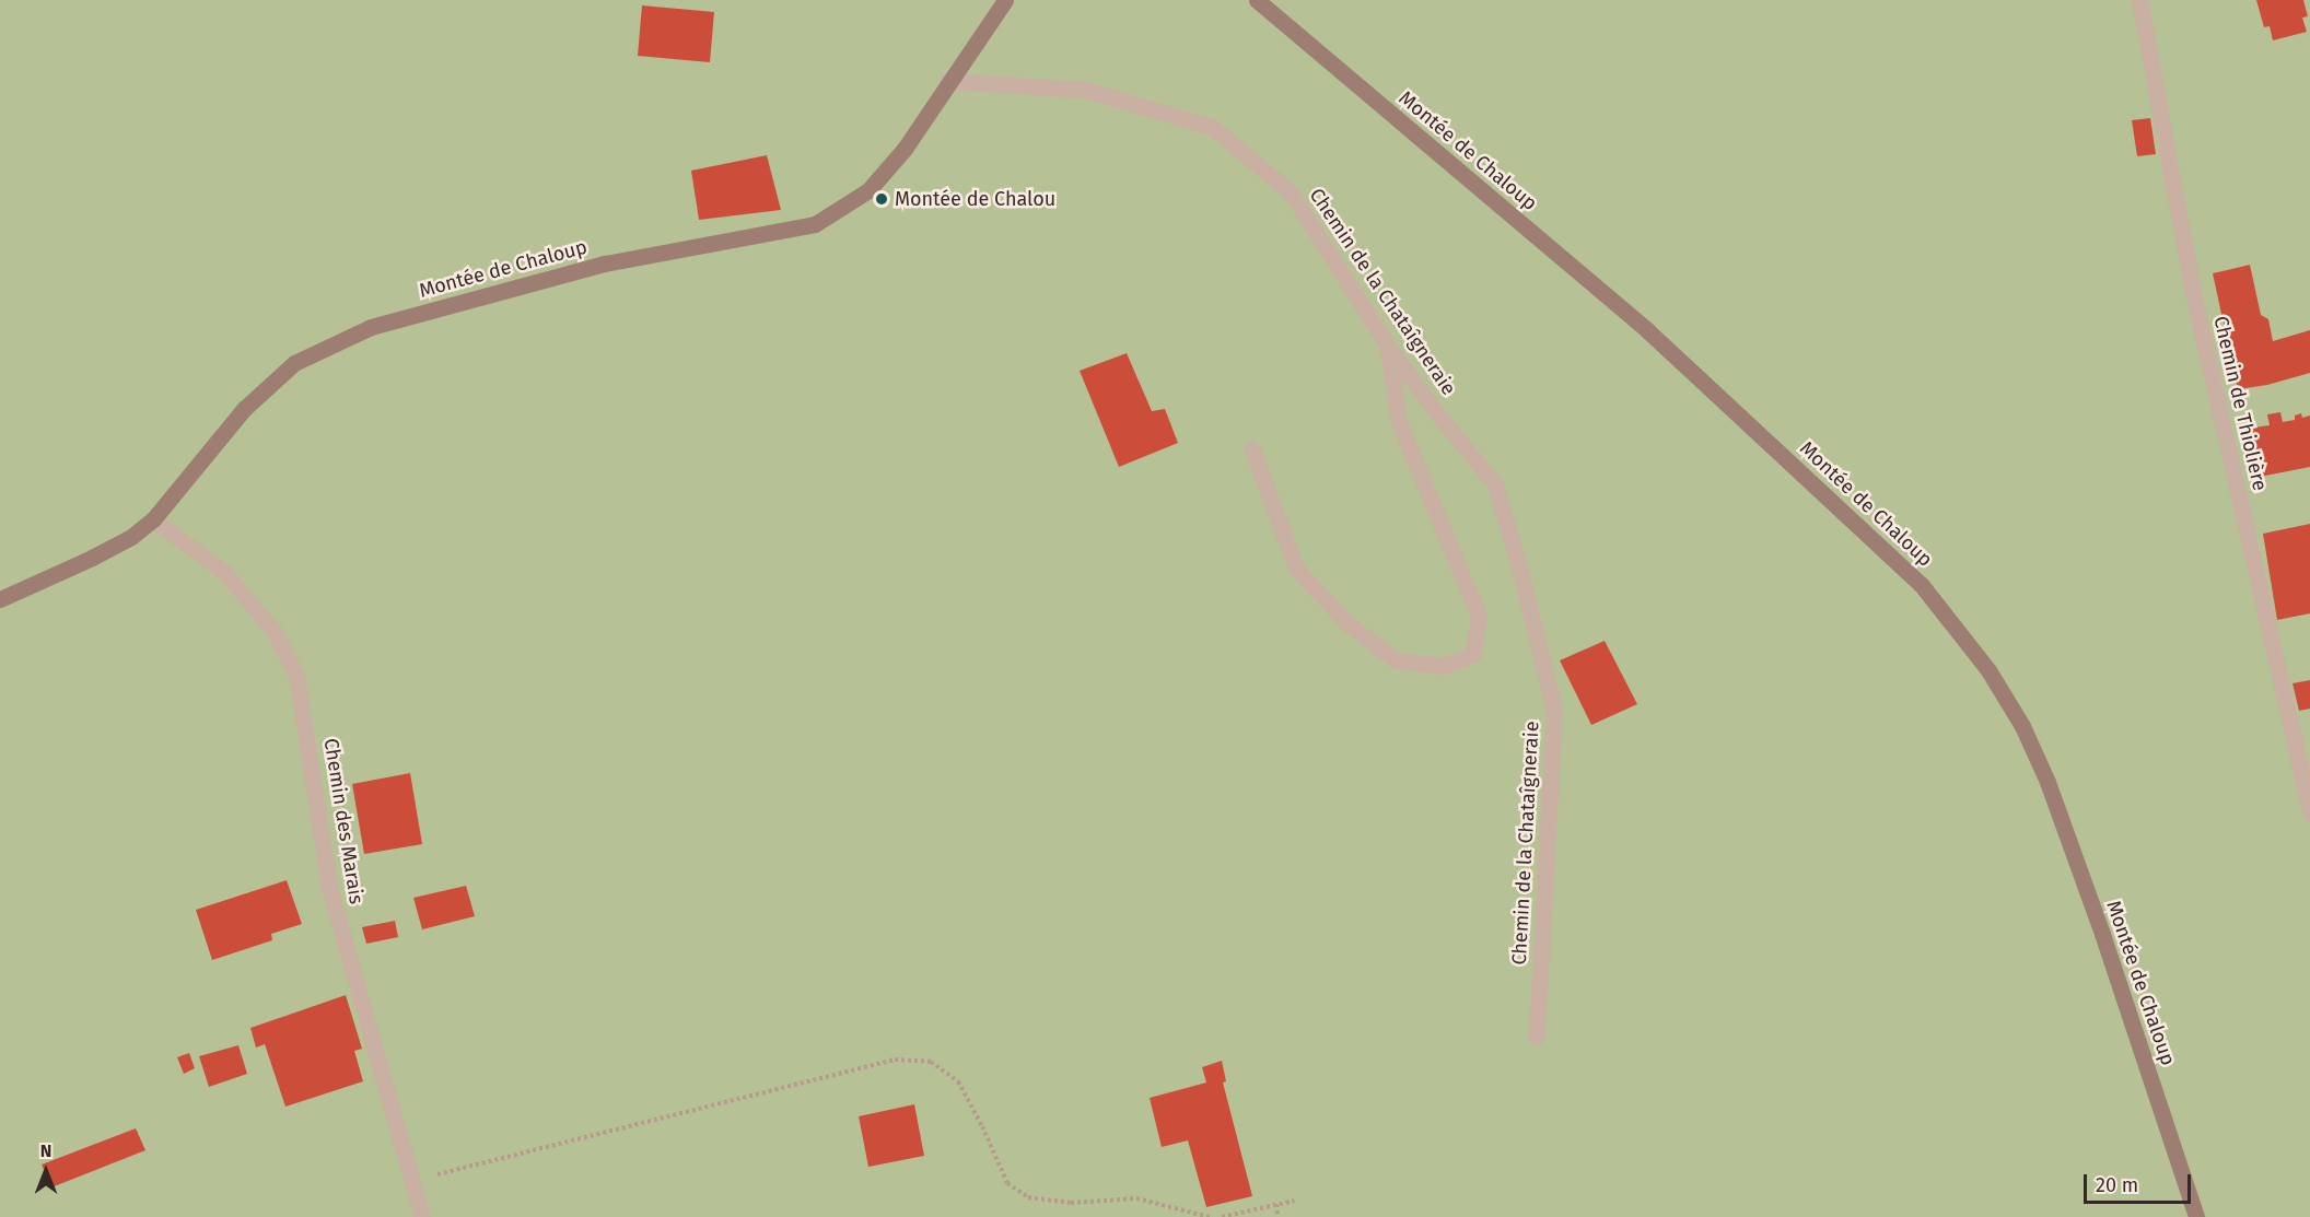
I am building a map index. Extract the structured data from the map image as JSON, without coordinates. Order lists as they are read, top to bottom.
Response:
{
  "streets": {
    "main road": ["Montée de Chaloup"],
    "street": ["Chemin de la Chataîgneraie", "Chemin de Thiolière", "Chemin des Marais"]
  },
  "crossings": [
    ["Montée de Chaloup", "Chemin de la Chataîgneraie"],
    ["Montée de Chaloup", "Chemin des Marais"]
  ],
  "places": ["Montée de Chalou"],
  "scale_bar": "20 m",
  "north": "top"
}
